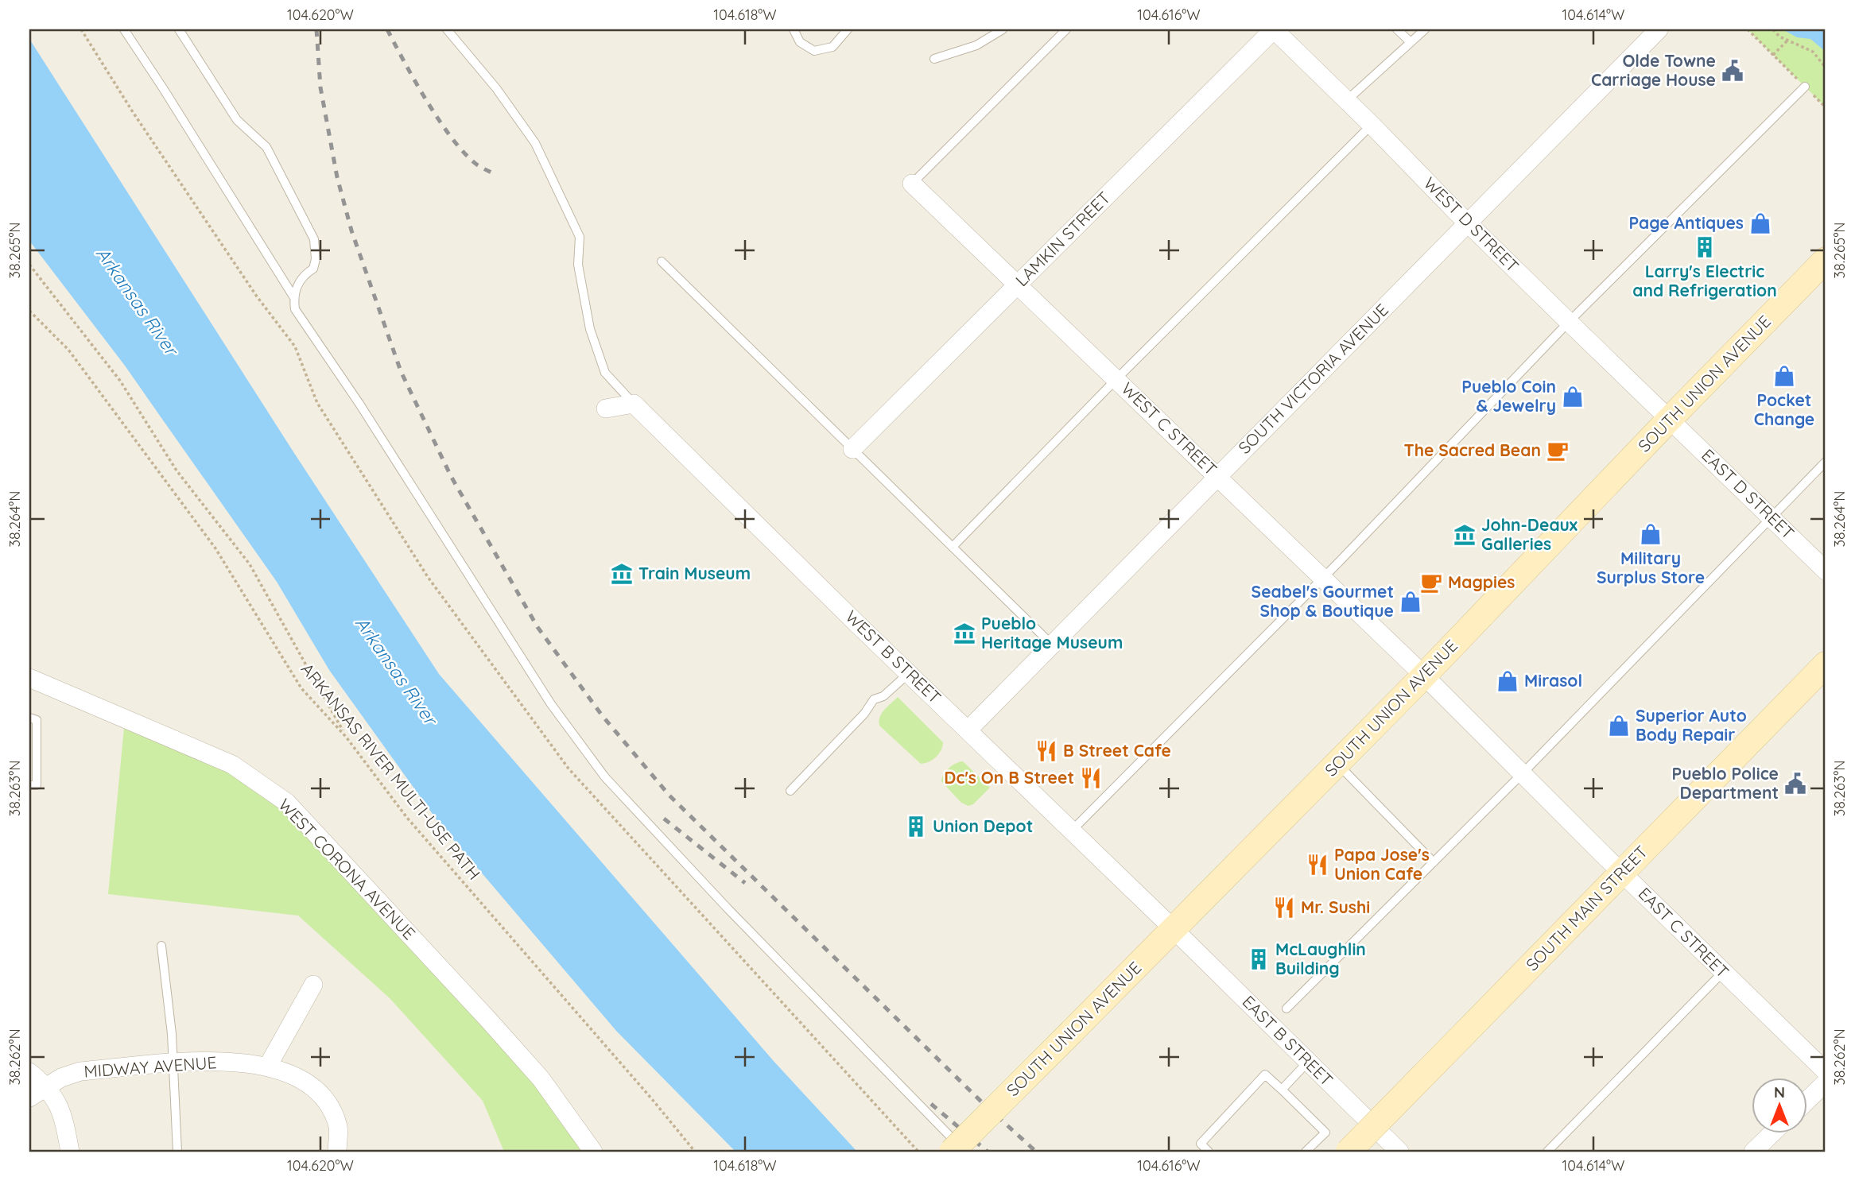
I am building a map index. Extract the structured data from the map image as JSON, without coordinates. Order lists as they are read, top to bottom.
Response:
{
  "streets": {
    "street": [
      "WEST D STREET",
      "LAMKIN STREET",
      "SOUTH VICTORIA AVENUE",
      "SOUTH UNION AVENUE",
      "WEST C STREET",
      "EAST D STREET",
      "WEST B STREET",
      "WEST CORONA AVENUE",
      "SOUTH MAIN STREET",
      "EAST C STREET",
      "EAST B STREET",
      "MIDWAY AVENUE"
    ],
    "path": ["ARKANSAS RIVER MULTI-USE PATH"]
  },
  "crossings": [
    ["WEST D STREET", "LAMKIN STREET"],
    ["WEST D STREET", "SOUTH VICTORIA AVENUE"],
    ["WEST D STREET", "SOUTH UNION AVENUE"],
    ["WEST D STREET", "EAST D STREET"],
    ["LAMKIN STREET", "WEST C STREET"],
    ["SOUTH VICTORIA AVENUE", "WEST C STREET"],
    ["SOUTH VICTORIA AVENUE", "WEST B STREET"],
    ["SOUTH UNION AVENUE", "WEST C STREET"],
    ["SOUTH UNION AVENUE", "EAST D STREET"],
    ["SOUTH UNION AVENUE", "WEST B STREET"],
    ["SOUTH UNION AVENUE", "EAST C STREET"],
    ["SOUTH UNION AVENUE", "EAST B STREET"],
    ["WEST C STREET", "EAST C STREET"],
    ["WEST B STREET", "EAST B STREET"],
    ["SOUTH MAIN STREET", "EAST C STREET"]
  ],
  "water": ["Arkansas River"],
  "places": {
    "public building": ["Olde Towne Carriage House", "Pueblo Police Department"],
    "shop": [
      "Page Antiques",
      "Pocket Change",
      "Pueblo Coin & Jewelry",
      "Military Surplus Store",
      "Seabel's Gourmet Shop & Boutique",
      "Mirasol",
      "Superior Auto Body Repair"
    ],
    "building": ["Larry's Electric and Refrigeration", "Union Depot", "McLaughlin Building"],
    "cafe": ["The Sacred Bean", "Magpies"],
    "museum": ["John-Deaux Galleries", "Train Museum", "Pueblo Heritage Museum"],
    "restaurant": [
      "B Street Cafe",
      "Dc's On B Street",
      "Papa Jose's Union Cafe",
      "Mr. Sushi"
    ]
  },
  "north": "top",
  "coordinates": [
    "104.620°W",
    "104.618°W",
    "104.616°W",
    "104.614°W",
    "38.265°N",
    "38.264°N",
    "38.263°N",
    "38.262°N"
  ]
}
